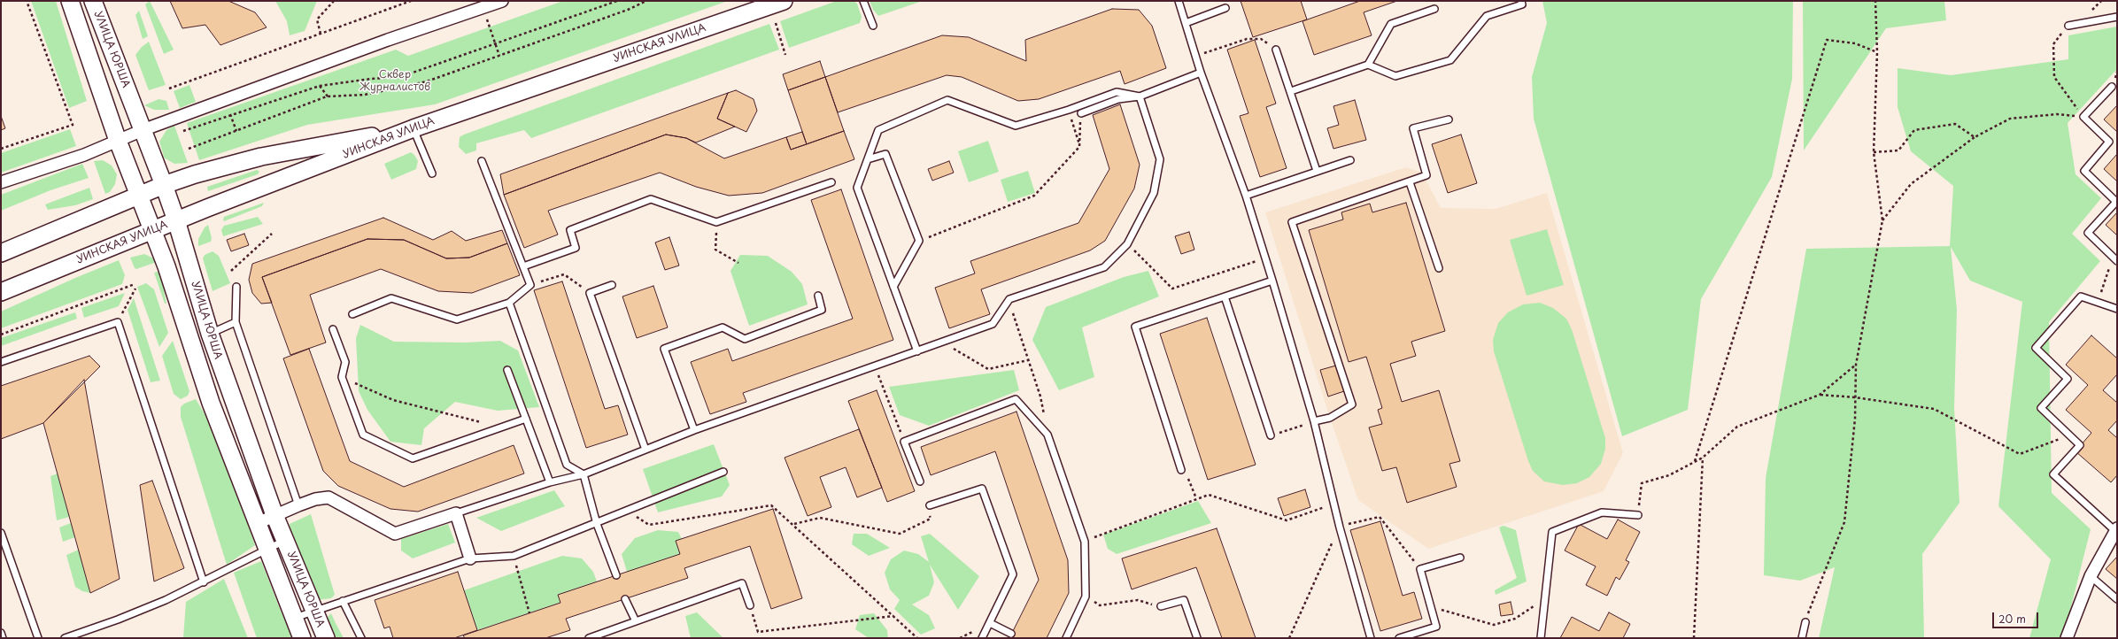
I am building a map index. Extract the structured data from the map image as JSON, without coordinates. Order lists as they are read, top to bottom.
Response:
{
  "streets": {
    "main road": ["УИНСКАЯ УЛИЦА", "УЛИЦА ЮРША"]
  },
  "crossings": [
    ["УИНСКАЯ УЛИЦА", "УЛИЦА ЮРША"]
  ],
  "parks": ["Сквер Журналистов"],
  "scale_bar": "20 m"
}
